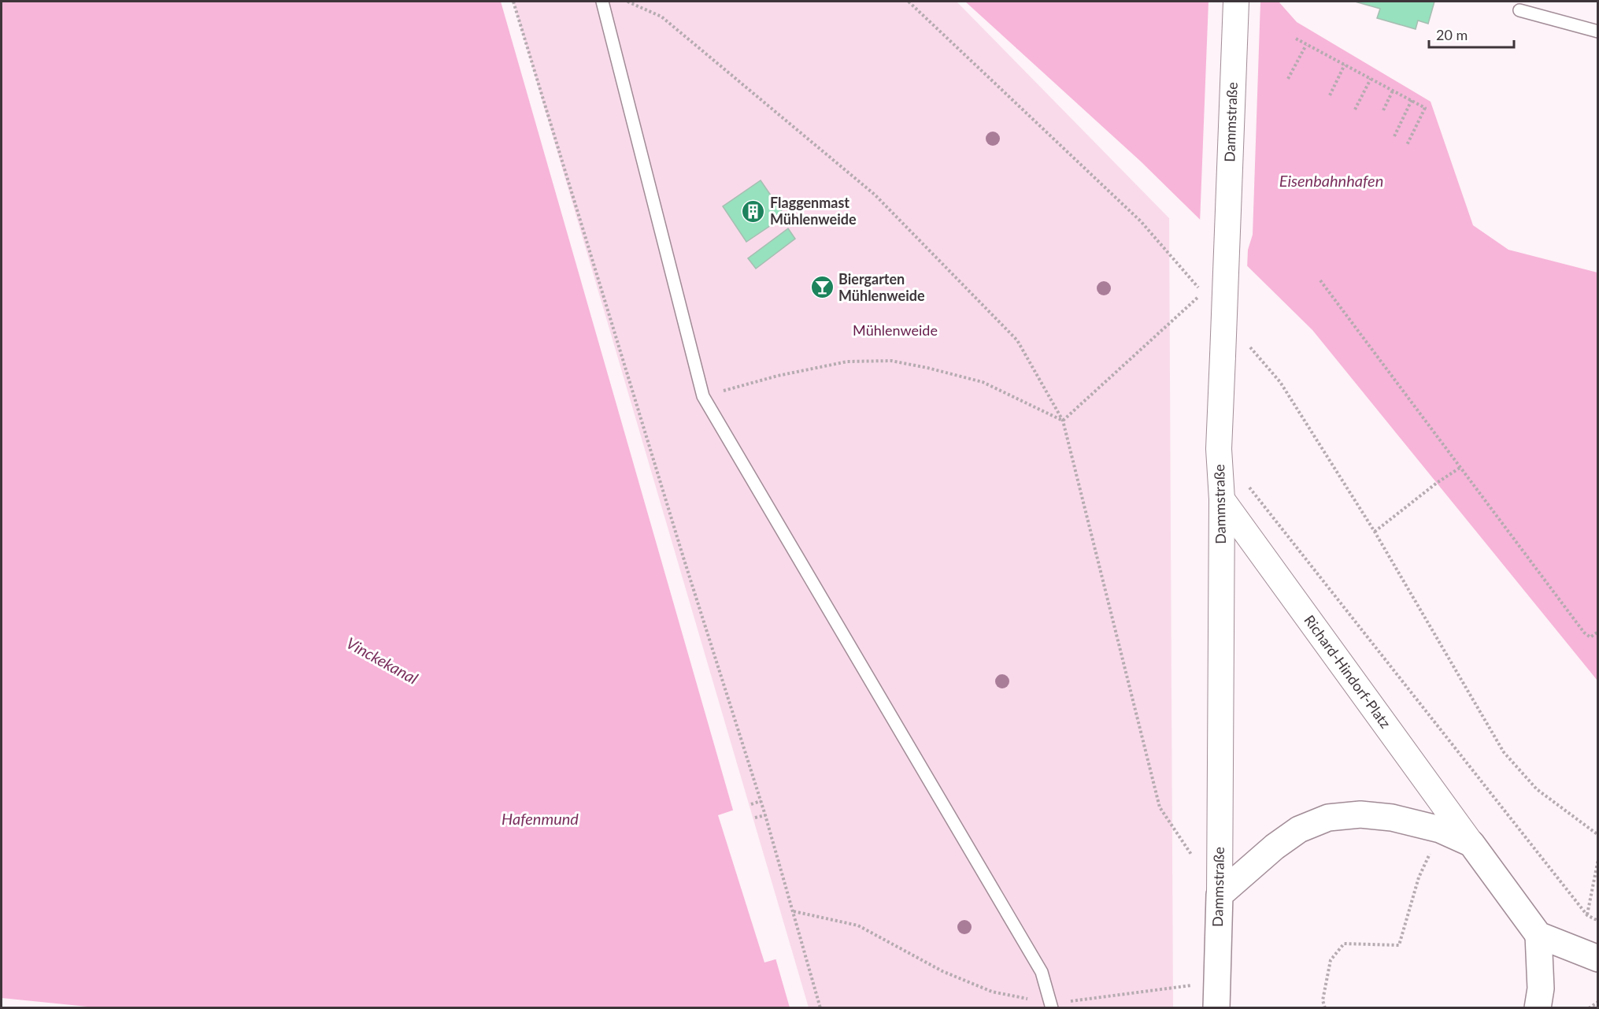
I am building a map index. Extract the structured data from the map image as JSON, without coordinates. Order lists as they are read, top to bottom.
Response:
{
  "streets": {
    "street": ["Dammstraße", "Richard-Hindorf-Platz"]
  },
  "crossings": [
    ["Dammstraße", "Richard-Hindorf-Platz"]
  ],
  "water": ["Eisenbahnhafen", "Vinckekanal", "Hafenmund"],
  "parks": ["Mühlenweide"],
  "places": {
    "building": ["Flaggenmast Mühlenweide"],
    "bar": ["Biergarten Mühlenweide"]
  },
  "scale_bar": "20 m"
}
